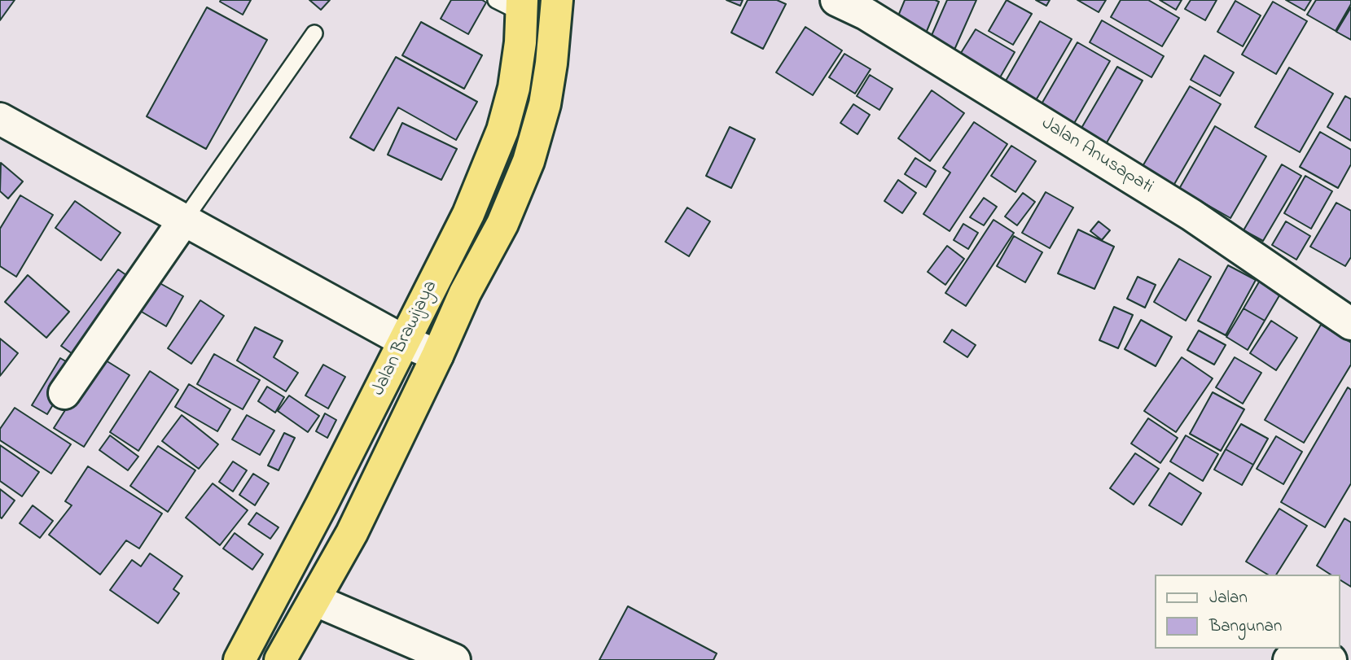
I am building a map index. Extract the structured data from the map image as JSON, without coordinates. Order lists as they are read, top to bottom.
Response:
{
  "streets": {
    "highway": ["Jalan Brawijaya"],
    "street": ["Jalan Anusapati"]
  },
  "legend": ["Jalan", "Bangunan"]
}
